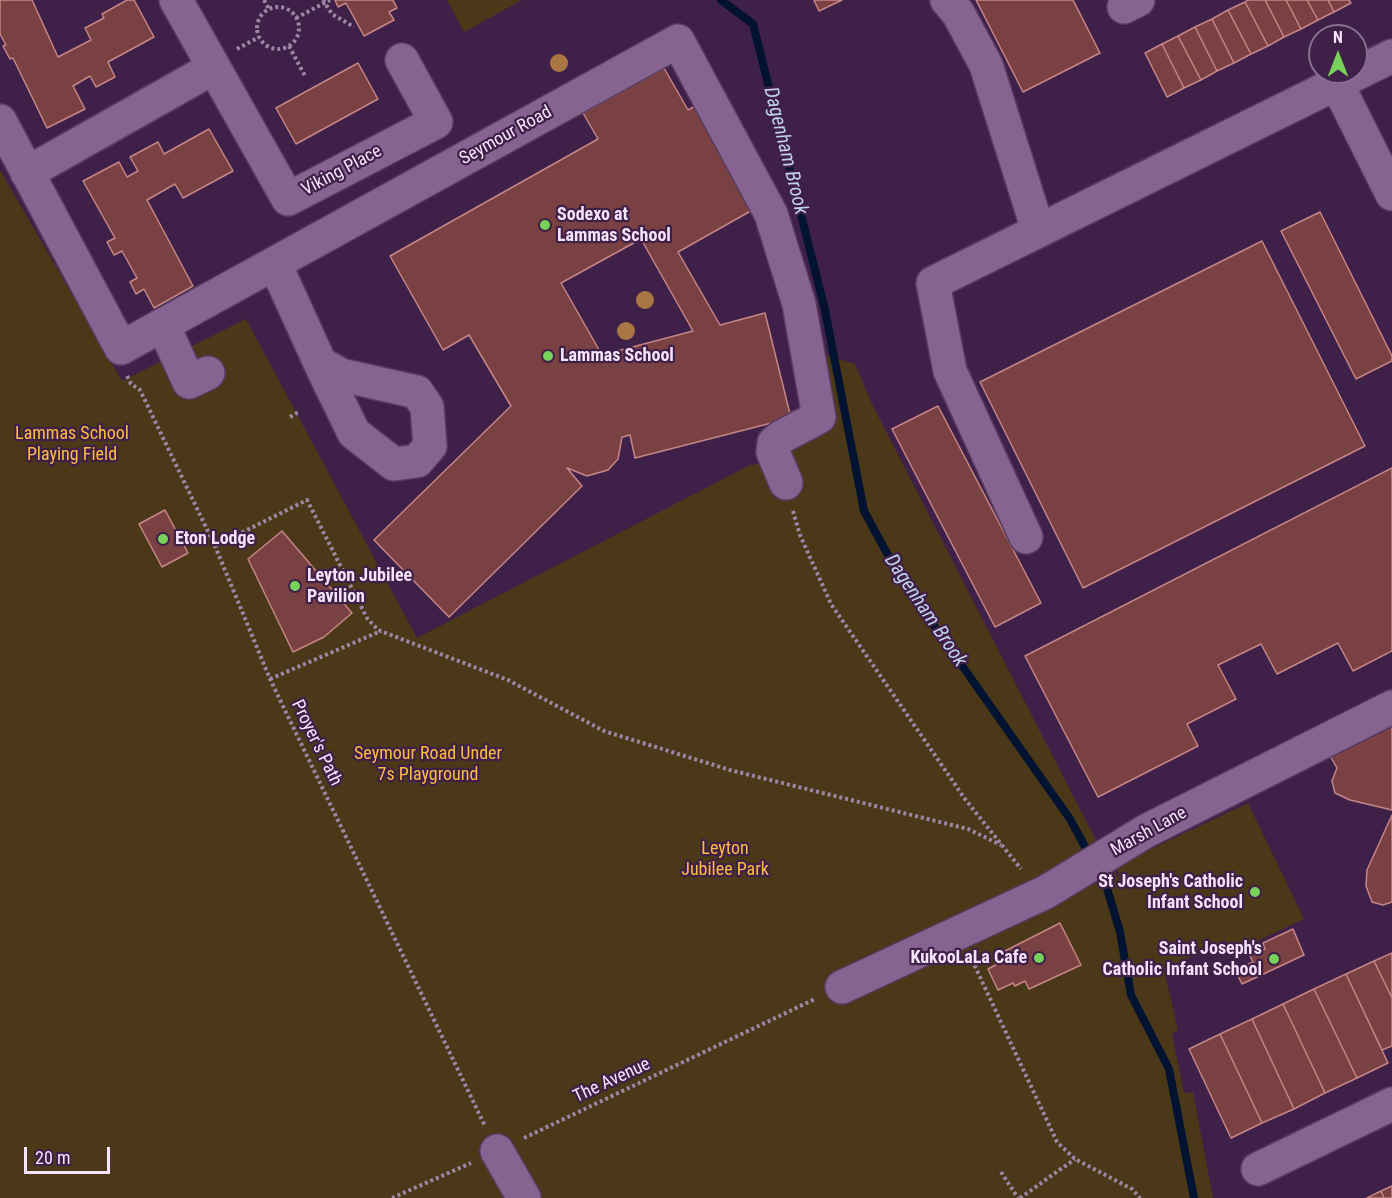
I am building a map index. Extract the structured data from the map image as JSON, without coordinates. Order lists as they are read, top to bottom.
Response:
{
  "streets": {
    "street": ["Seymour Road", "Viking Place", "Marsh Lane"],
    "path": ["Proyer's Path", "The Avenue"]
  },
  "crossings": [
    ["Seymour Road", "Proyer's Path"],
    ["Proyer's Path", "The Avenue"],
    ["Marsh Lane", "The Avenue"]
  ],
  "water": ["Dagenham Brook"],
  "parks": ["Lammas School Playing Field", "Seymour Road Under 7s Playground", "Leyton Jubilee Park"],
  "places": [
    "Sodexo at Lammas School",
    "Lammas School",
    "Eton Lodge",
    "Leyton Jubilee Pavilion",
    "St Joseph's Catholic Infant School",
    "KukooLaLa Cafe",
    "Saint Joseph's Catholic Infant School"
  ],
  "scale_bar": "20 m",
  "north": "top"
}
